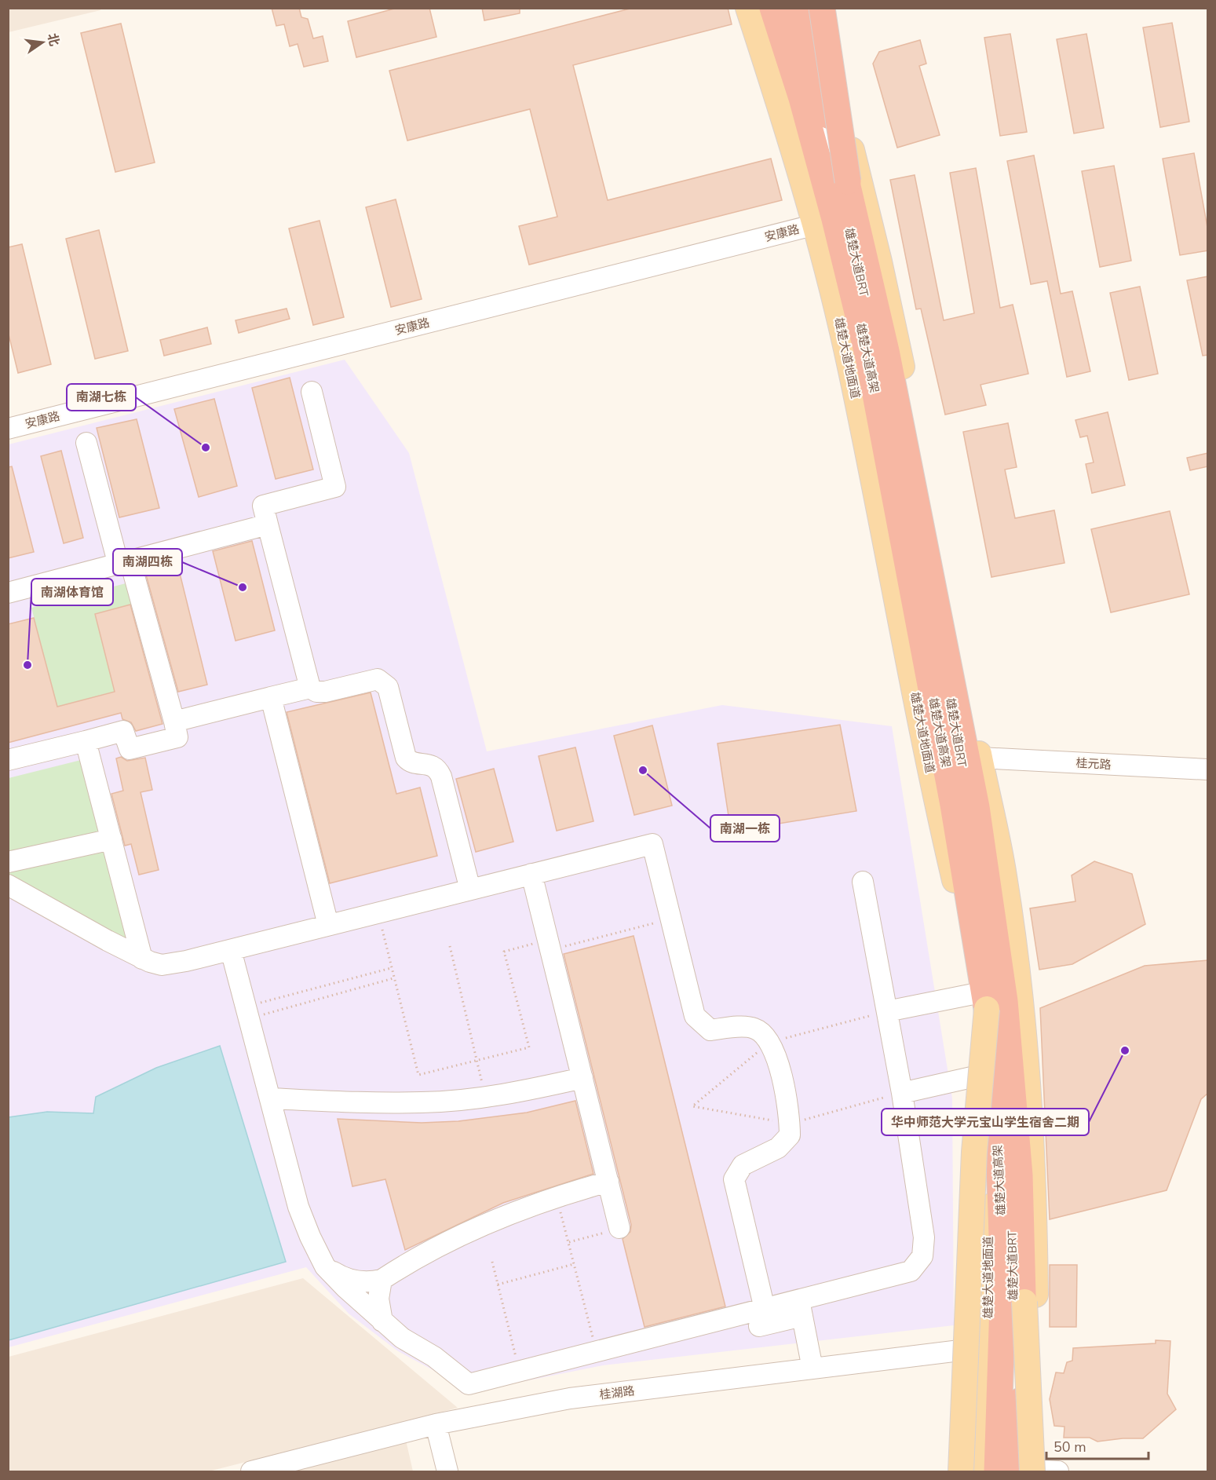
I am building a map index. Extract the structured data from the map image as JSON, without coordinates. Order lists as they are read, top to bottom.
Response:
{
  "streets": {
    "highway": ["雄楚大道高架"],
    "main road": ["雄楚大道地面道"],
    "street": [
      "安康路",
      "雄楚大道BRT",
      "桂元路",
      "桂湖路"
    ]
  },
  "crossings": [
    ["安康路", "雄楚大道地面道"],
    ["雄楚大道BRT", "雄楚大道高架"],
    ["雄楚大道地面道", "雄楚大道高架"],
    ["雄楚大道地面道", "桂湖路"]
  ],
  "places": [
    "南湖七栋",
    "南湖四栋",
    "南湖体育馆",
    "南湖一栋",
    "华中师范大学元宝山学生宿舍二期"
  ],
  "scale_bar": "50 m",
  "north": "right"
}
